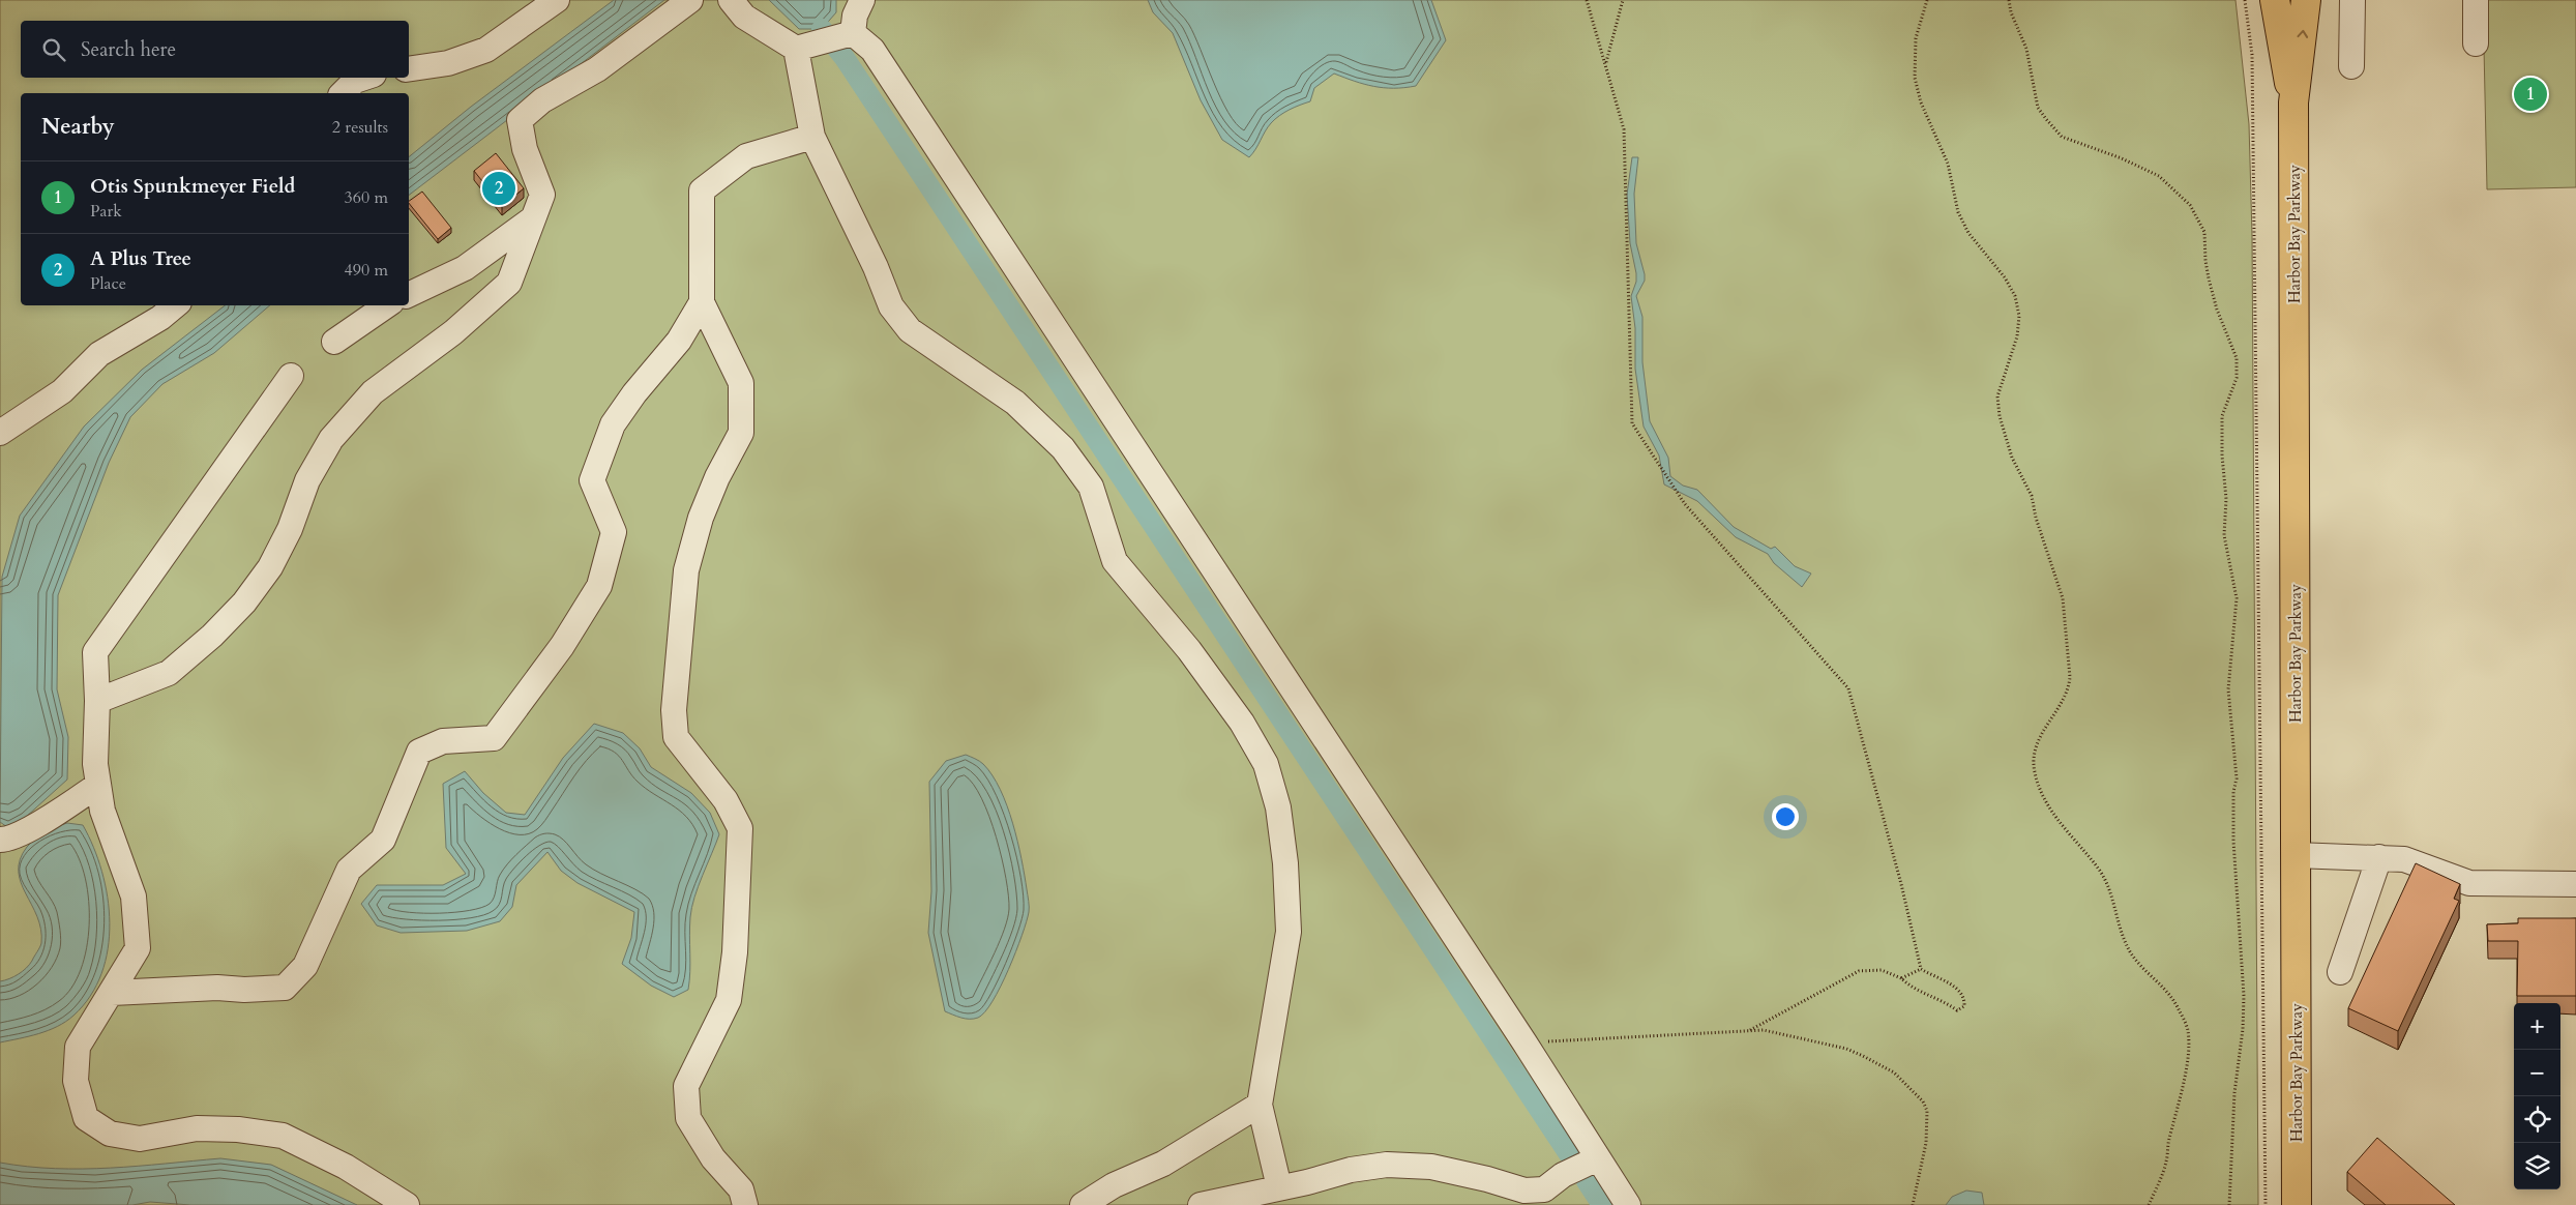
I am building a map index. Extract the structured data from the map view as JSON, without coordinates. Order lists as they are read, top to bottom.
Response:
{
  "streets": {
    "main road": ["Harbor Bay Parkway"]
  },
  "page": {
    "search": "Search here",
    "pins": ["1", "2"],
    "heading": ["Nearby", "2 results"],
    "list": [
      {
        "mark": "1",
        "name": "Otis Spunkmeyer Field",
        "note": "Park",
        "value": "360 m"
      },
      {
        "mark": "2",
        "name": "A Plus Tree",
        "note": "Place",
        "value": "490 m"
      }
    ],
    "map_buttons": ["+", "−"]
  }
}
